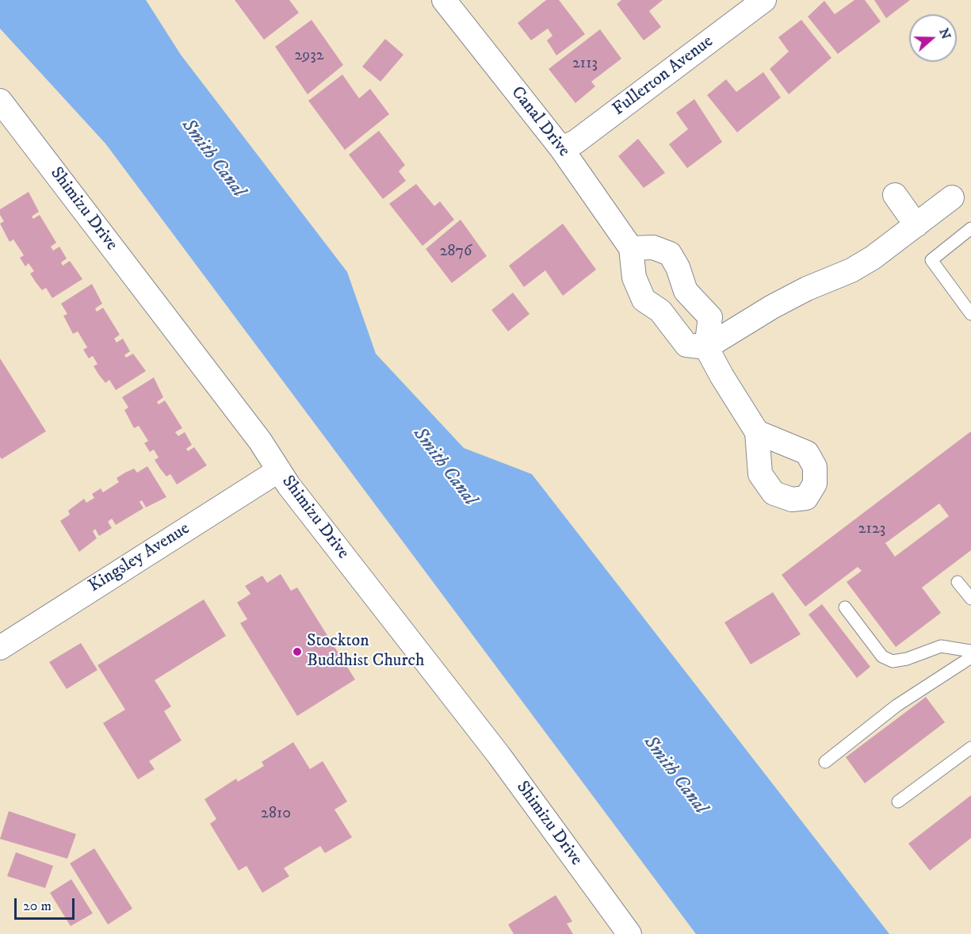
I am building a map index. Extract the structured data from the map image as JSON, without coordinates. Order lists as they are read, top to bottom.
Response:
{
  "streets": {
    "street": [
      "Fullerton Avenue",
      "Canal Drive",
      "Shimizu Drive",
      "Kingsley Avenue"
    ]
  },
  "crossings": [
    ["Fullerton Avenue", "Canal Drive"],
    ["Shimizu Drive", "Kingsley Avenue"]
  ],
  "water": ["Smith Canal"],
  "places": ["Stockton Buddhist Church"],
  "house_numbers": [
    "2932",
    "2113",
    "2876",
    "2123",
    "2810"
  ],
  "scale_bar": "20 m",
  "north": "right"
}
